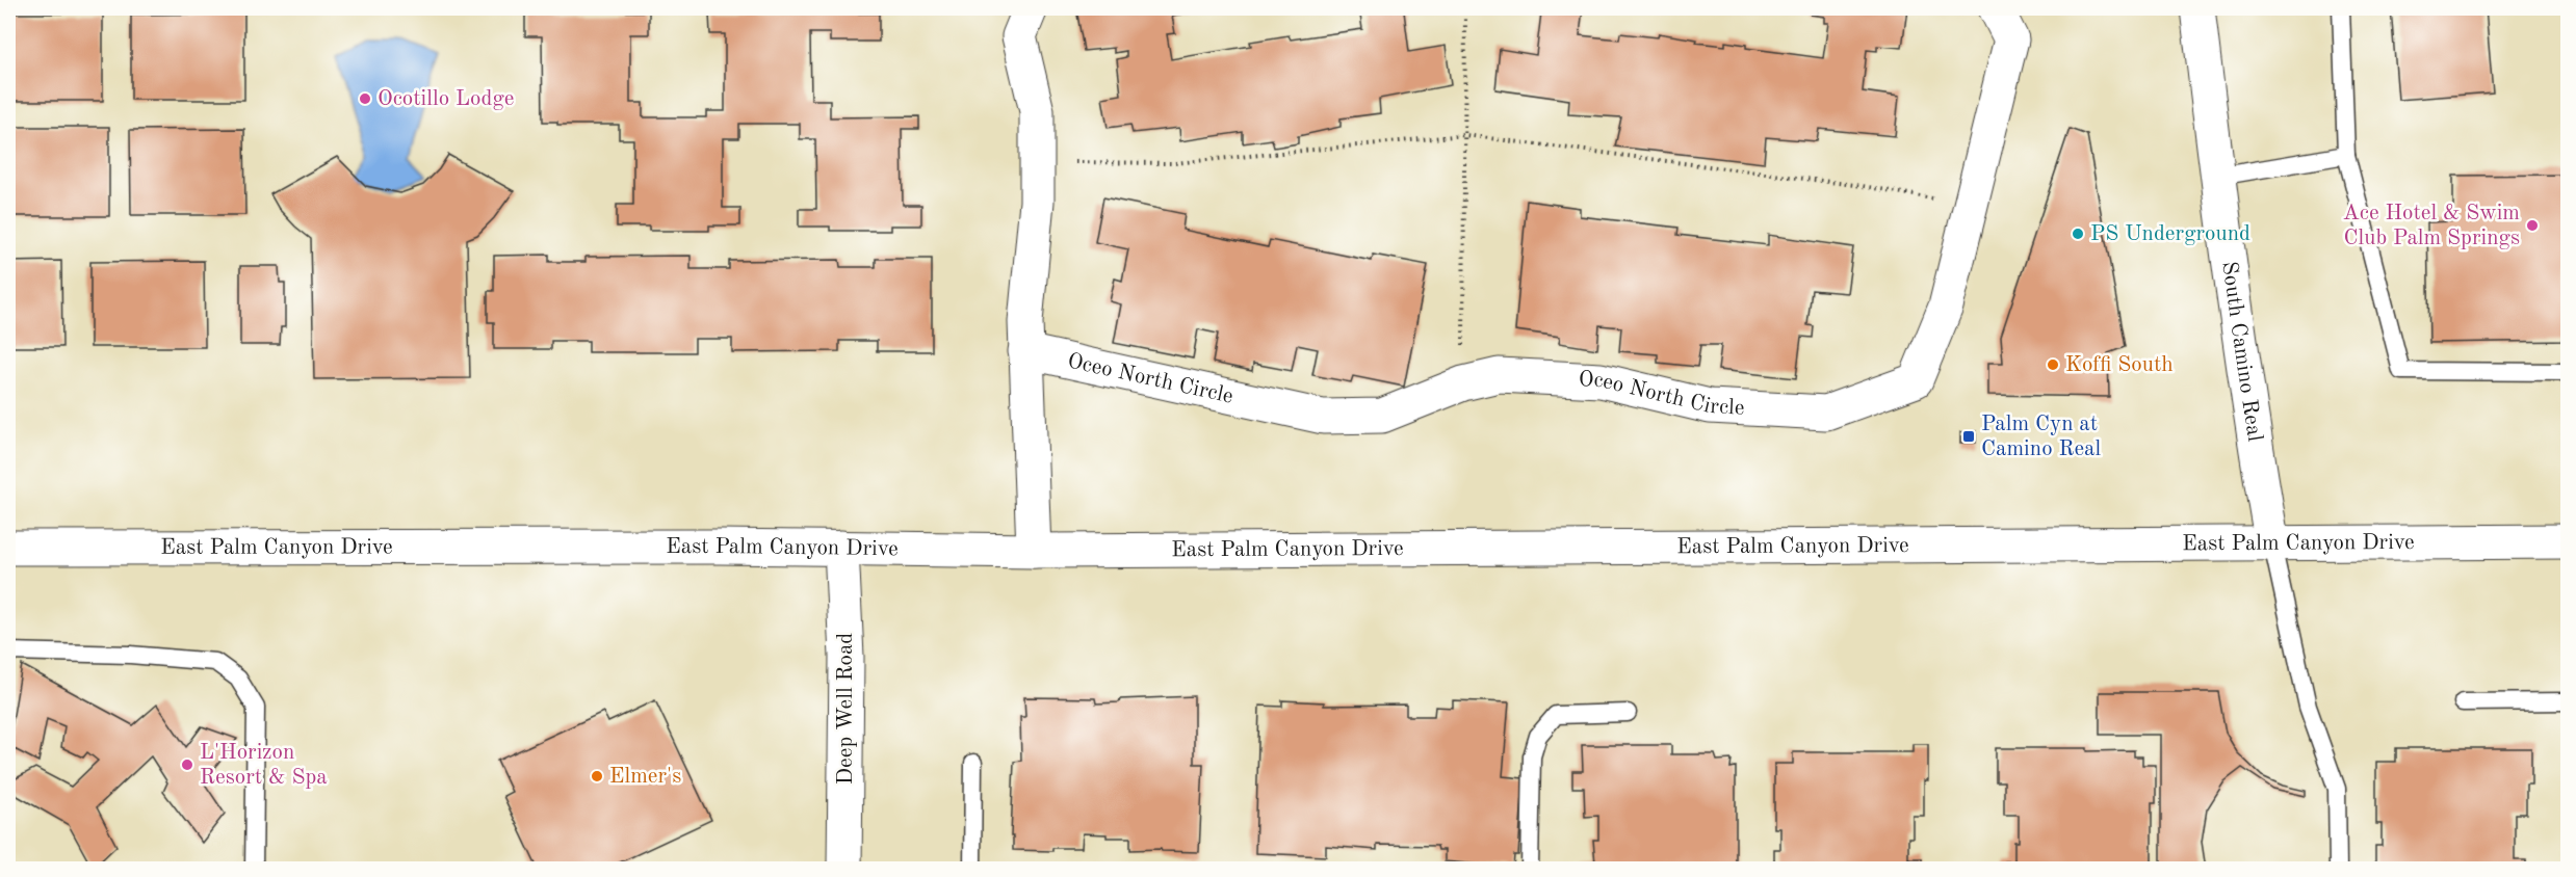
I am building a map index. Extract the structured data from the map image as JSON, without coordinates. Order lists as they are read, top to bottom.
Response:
{
  "streets": {
    "street": [
      "South Camino Real",
      "Oceo North Circle",
      "East Palm Canyon Drive",
      "Deep Well Road"
    ]
  },
  "crossings": [
    ["South Camino Real", "East Palm Canyon Drive"],
    ["East Palm Canyon Drive", "Deep Well Road"]
  ],
  "places": {
    "other": [
      "Ocotillo Lodge",
      "Ace Hotel & Swim Club Palm Springs",
      "PS Underground",
      "Koffi South",
      "L'Horizon Resort & Spa",
      "Elmer's"
    ],
    "transit": ["Palm Cyn at Camino Real"]
  }
}
